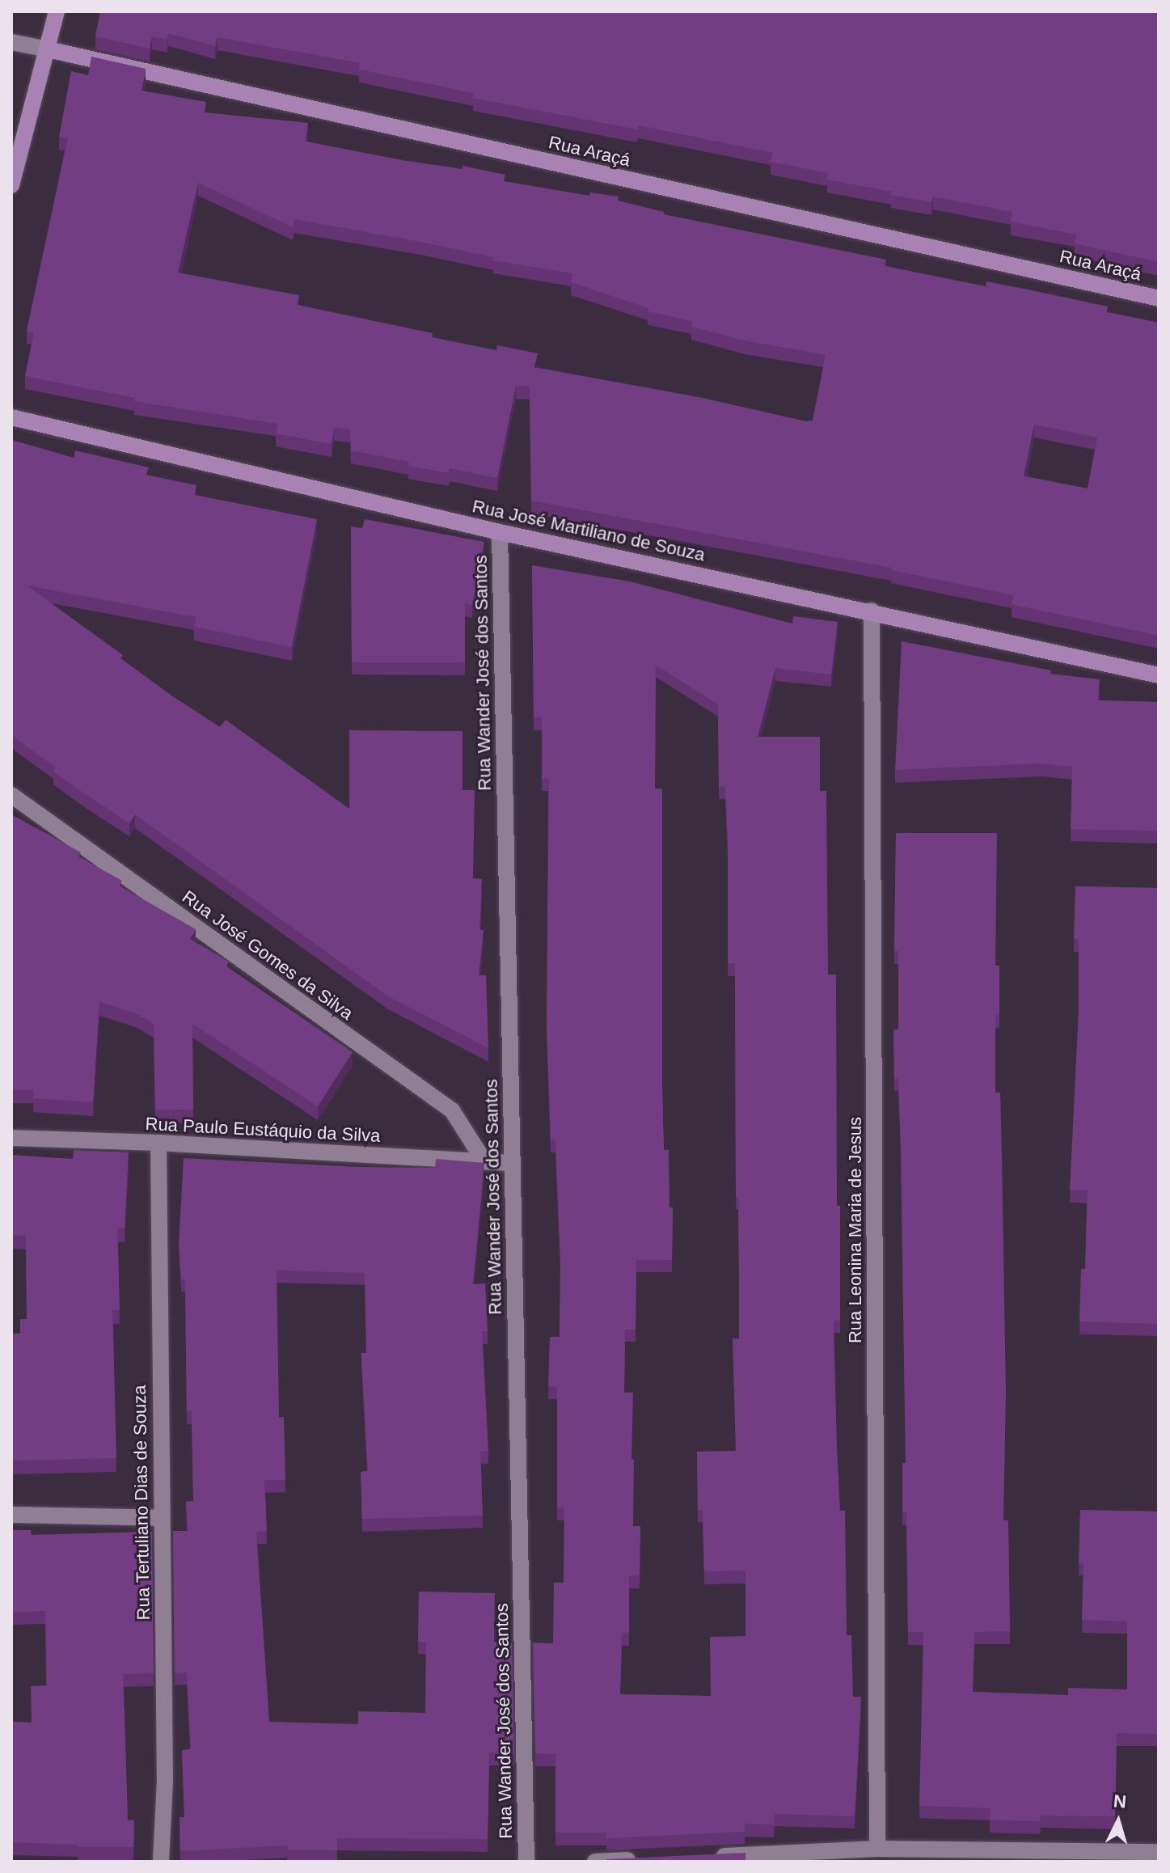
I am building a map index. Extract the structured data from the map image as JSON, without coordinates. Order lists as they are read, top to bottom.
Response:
{
  "streets": {
    "street": [
      "Rua Araçá",
      "Rua José Martiliano de Souza",
      "Rua Wander José dos Santos",
      "Rua José Gomes da Silva",
      "Rua Paulo Eustáquio da Silva",
      "Rua Leonina Maria de Jesus",
      "Rua Tertuliano Dias de Souza"
    ]
  },
  "crossings": [
    ["Rua José Martiliano de Souza", "Rua Wander José dos Santos"],
    ["Rua José Martiliano de Souza", "Rua Leonina Maria de Jesus"],
    ["Rua Wander José dos Santos", "Rua Paulo Eustáquio da Silva"],
    ["Rua José Gomes da Silva", "Rua Paulo Eustáquio da Silva"],
    ["Rua Paulo Eustáquio da Silva", "Rua Tertuliano Dias de Souza"]
  ],
  "north": "top"
}
